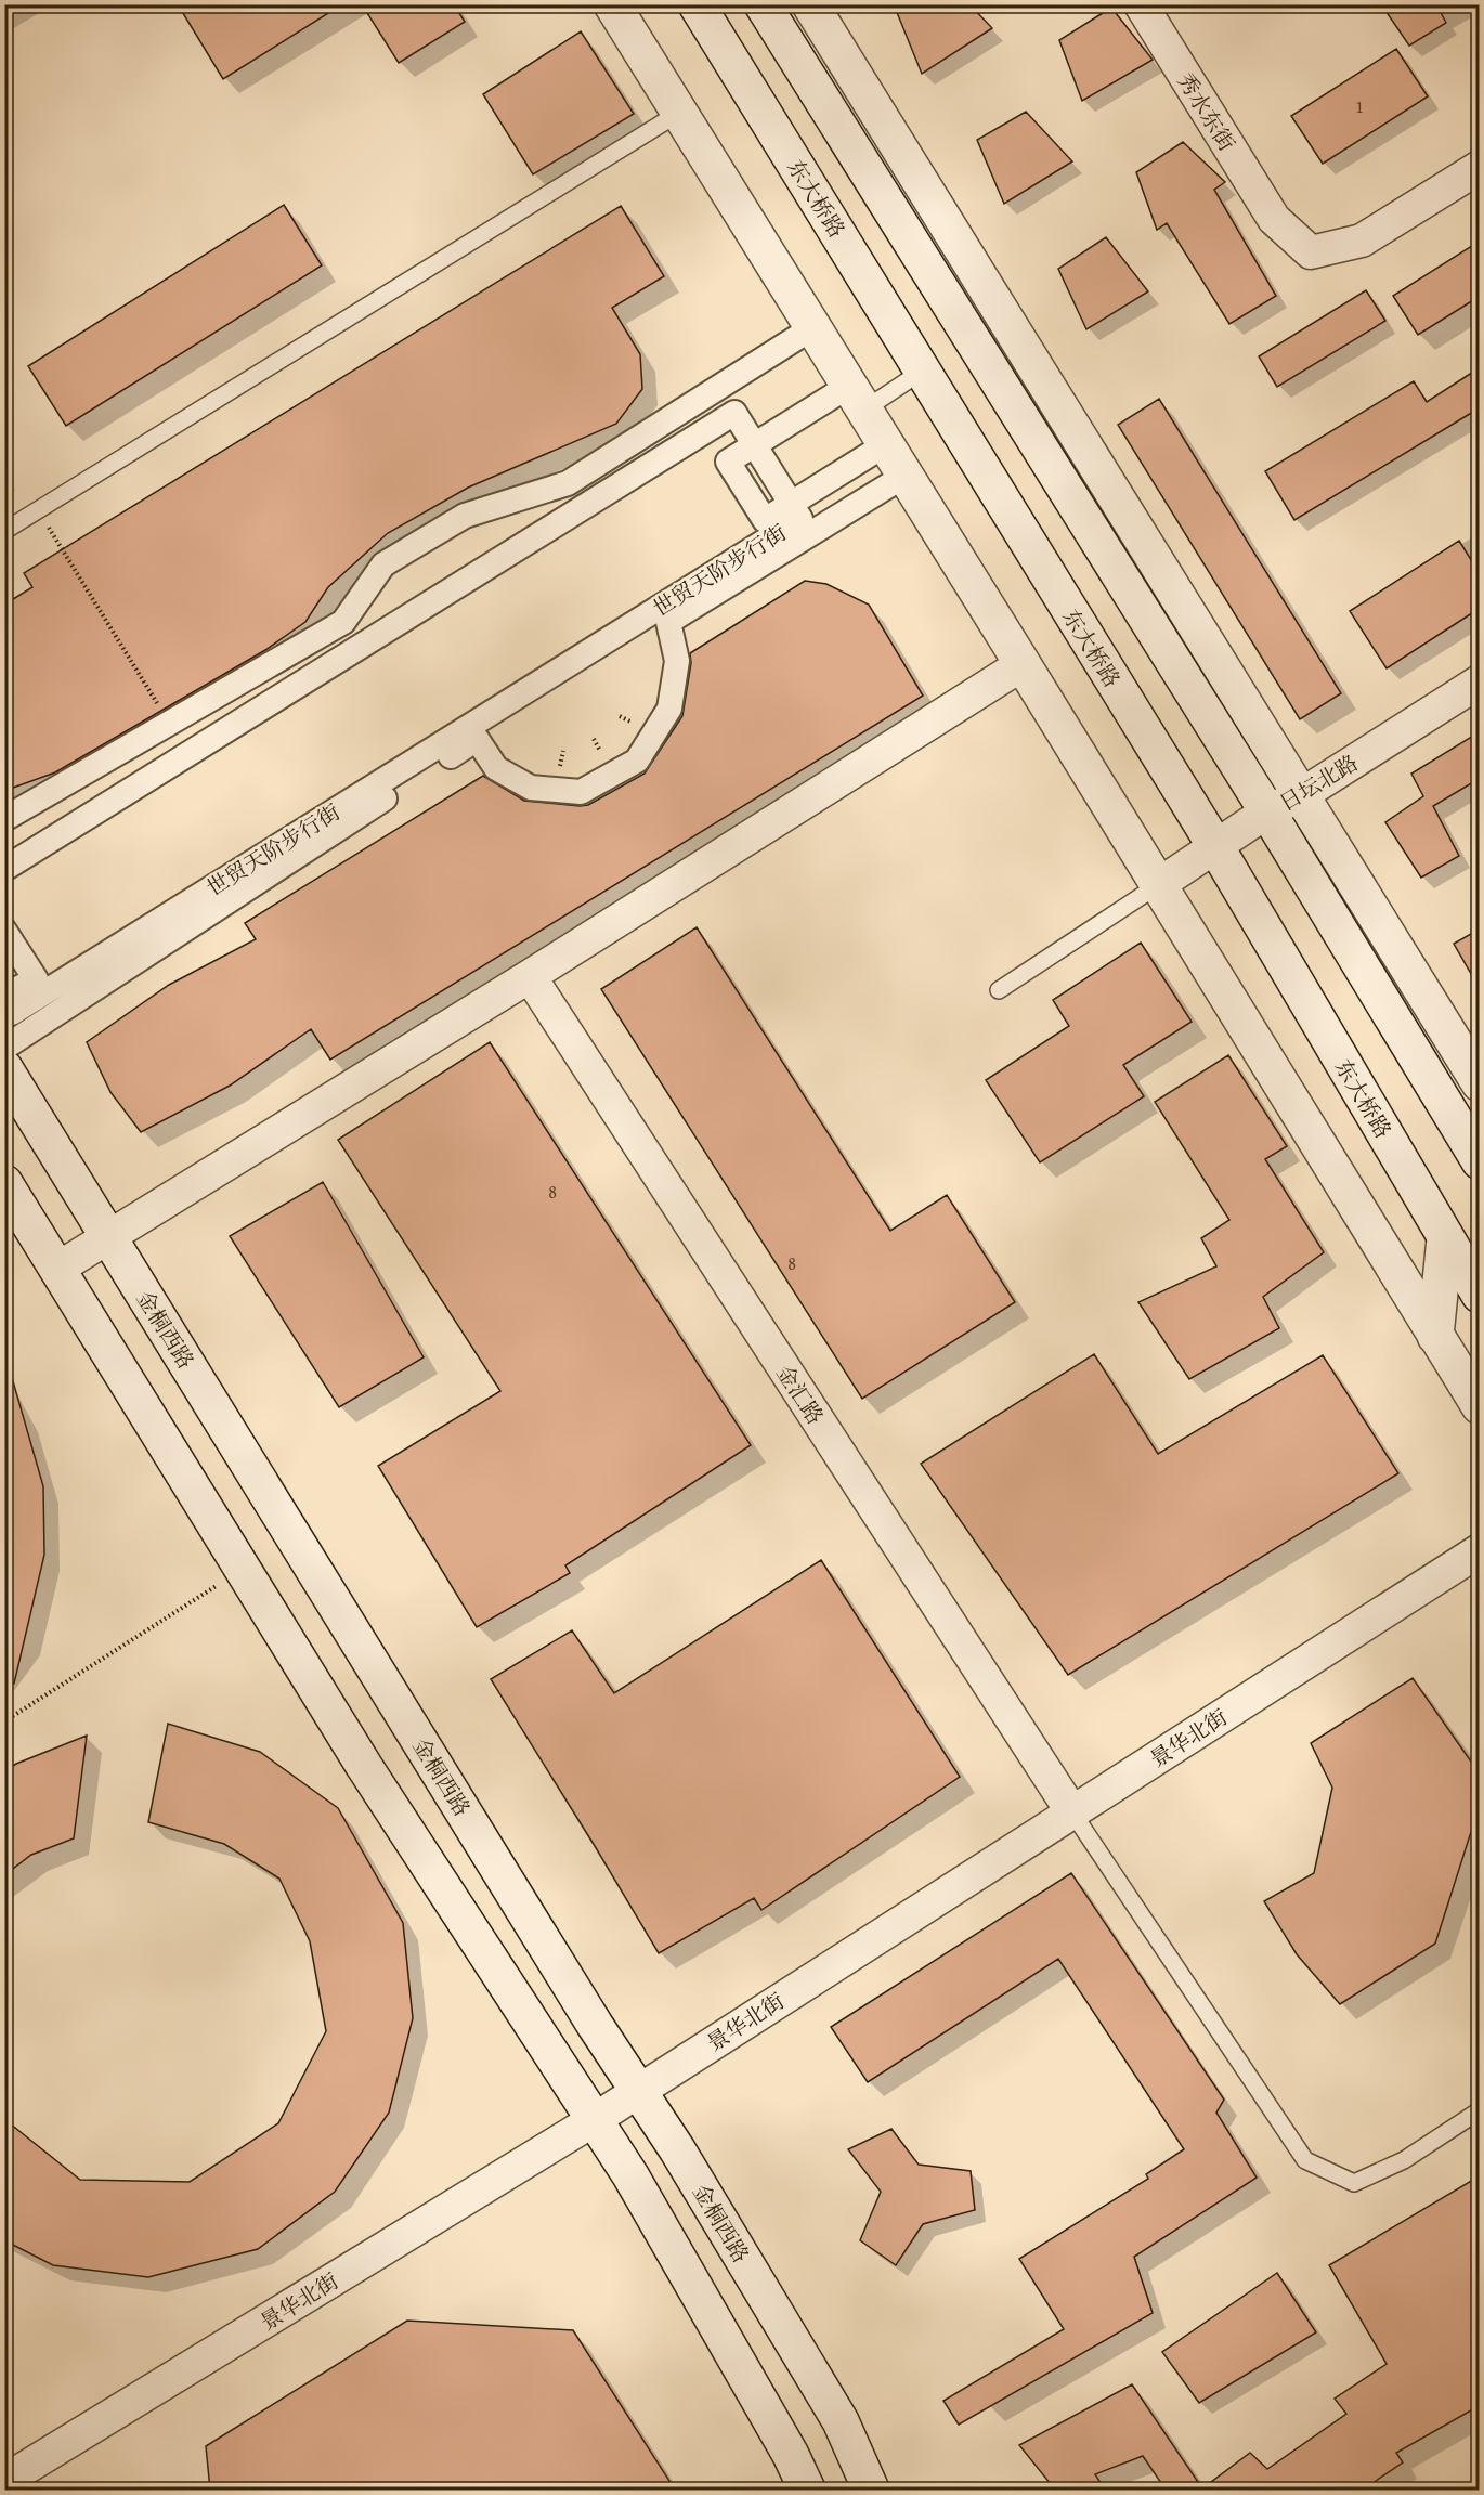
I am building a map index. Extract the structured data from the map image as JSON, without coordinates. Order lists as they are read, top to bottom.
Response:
{
  "streets": {
    "main road": ["东大桥路", "金桐西路"],
    "street": [
      "秀水东街",
      "世贸天阶步行街",
      "日坛北路",
      "金汇路",
      "景华北街"
    ]
  },
  "crossings": [
    ["东大桥路", "日坛北路"],
    ["金桐西路", "景华北街"],
    ["金汇路", "景华北街"]
  ],
  "house_numbers": ["1", "8", "8"]
}
